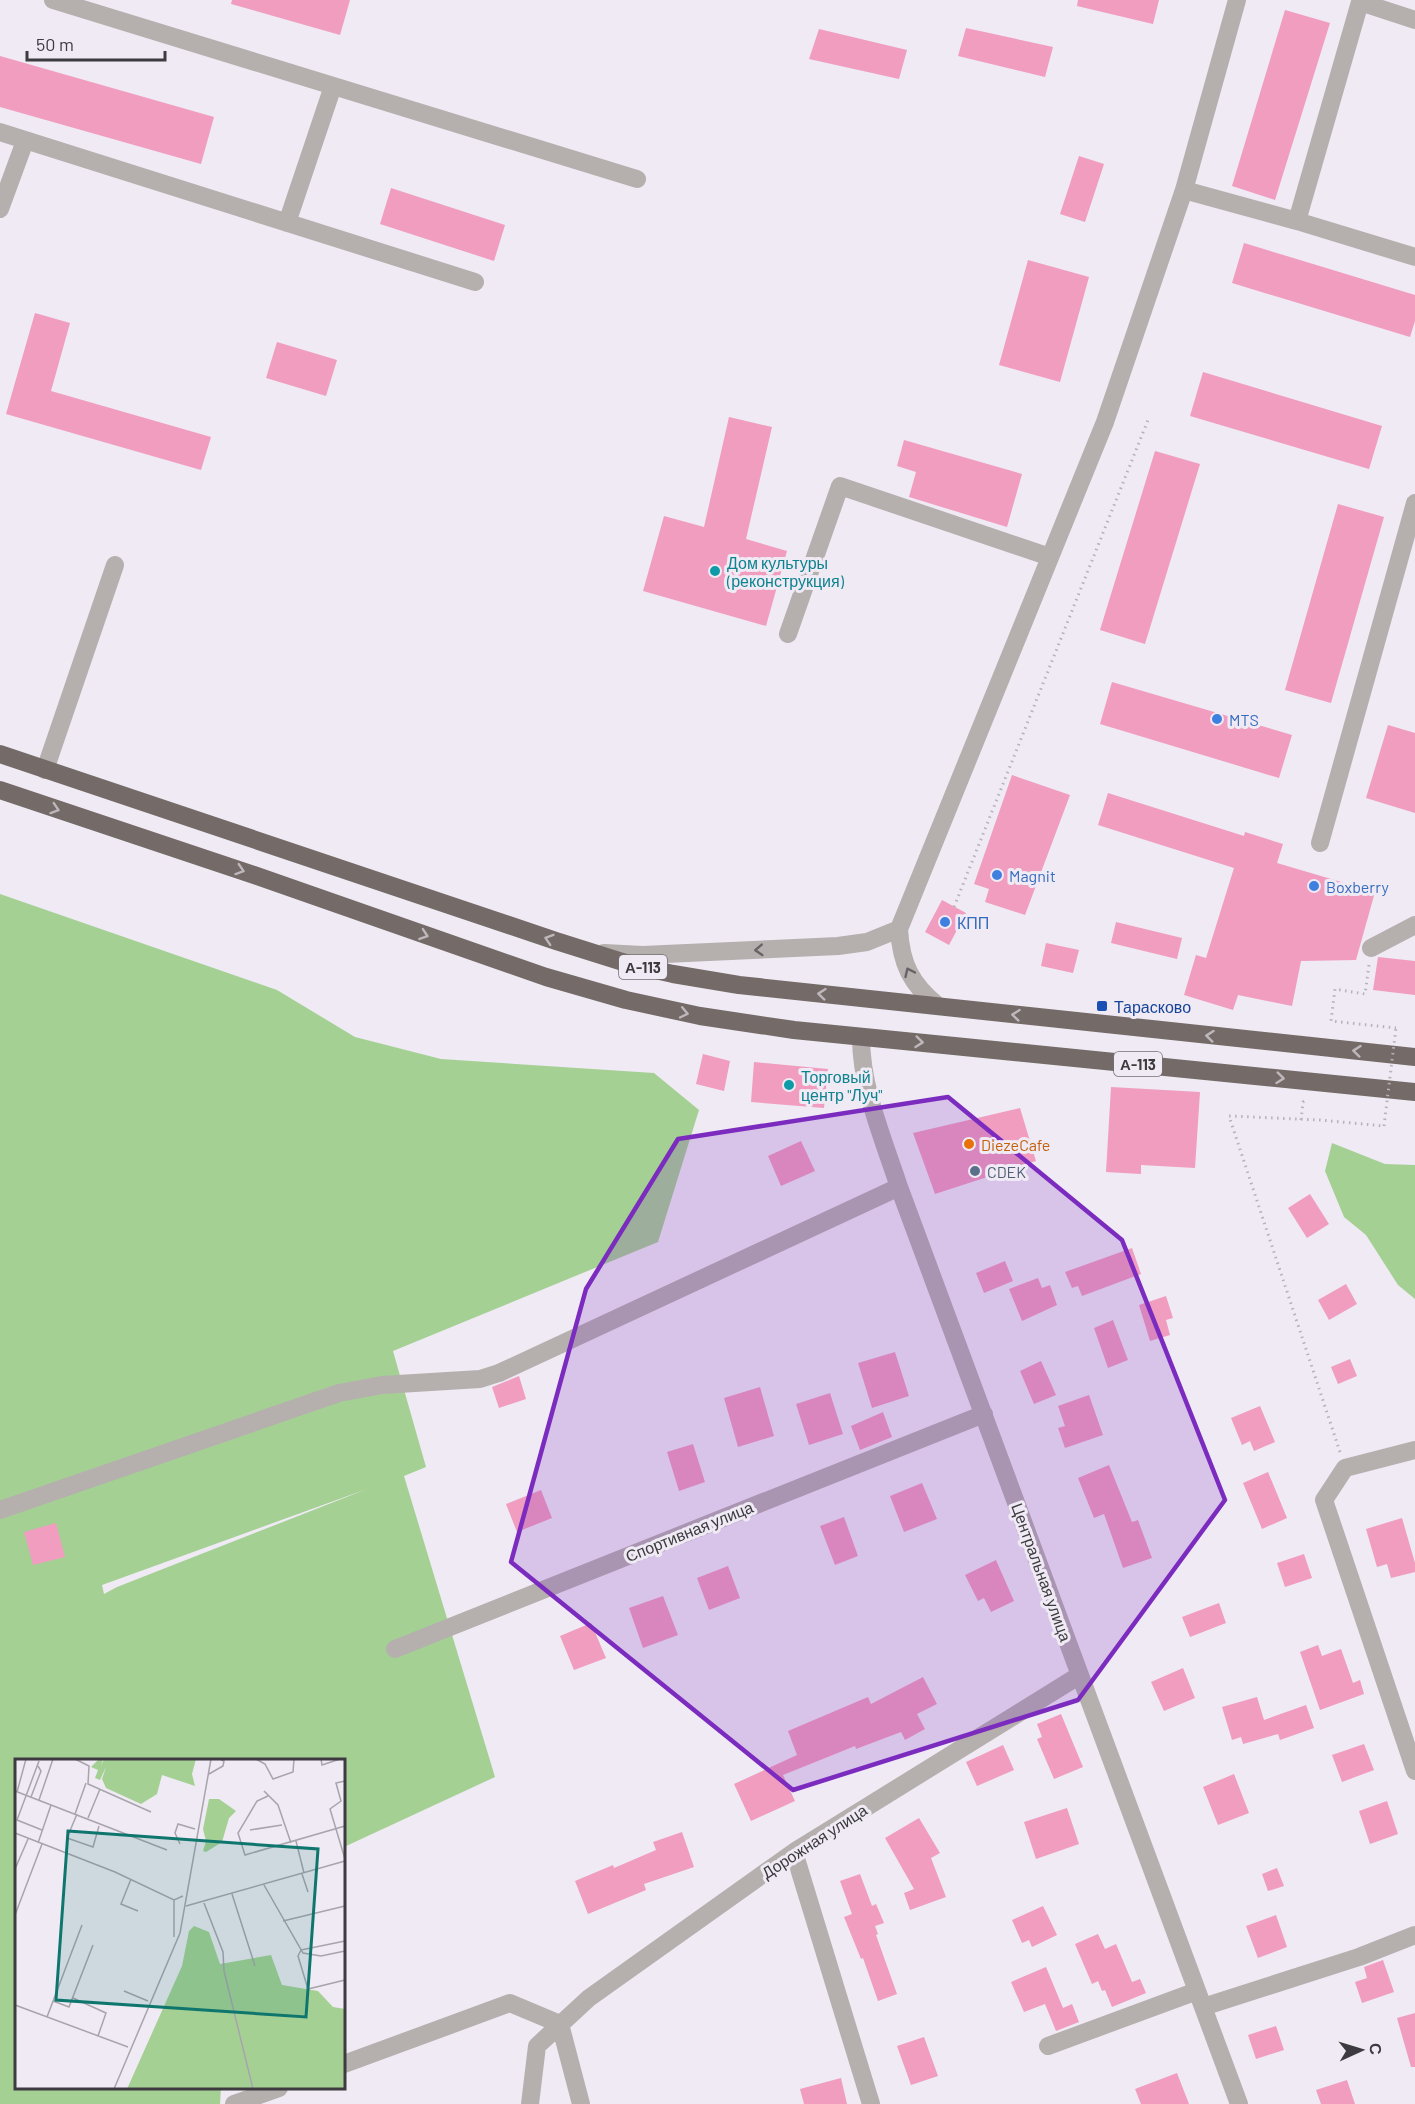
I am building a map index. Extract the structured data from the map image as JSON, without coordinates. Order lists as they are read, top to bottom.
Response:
{
  "streets": {
    "highway": ["А-113"],
    "street": ["Спортивная улица", "Центральная улица", "Дорожная улица"]
  },
  "crossings": [
    ["А-113", "Центральная улица"],
    ["Спортивная улица", "Центральная улица"],
    ["Центральная улица", "Дорожная улица"]
  ],
  "places": {
    "other": [
      "Дом культуры (реконструкция)",
      "MTS",
      "Magnit",
      "Boxberry",
      "КПП",
      "Торговый центр \"Луч\"",
      "DiezeCafe",
      "CDEK"
    ],
    "transit": ["Тарасково"]
  },
  "scale_bar": "50 m",
  "north": "right"
}
